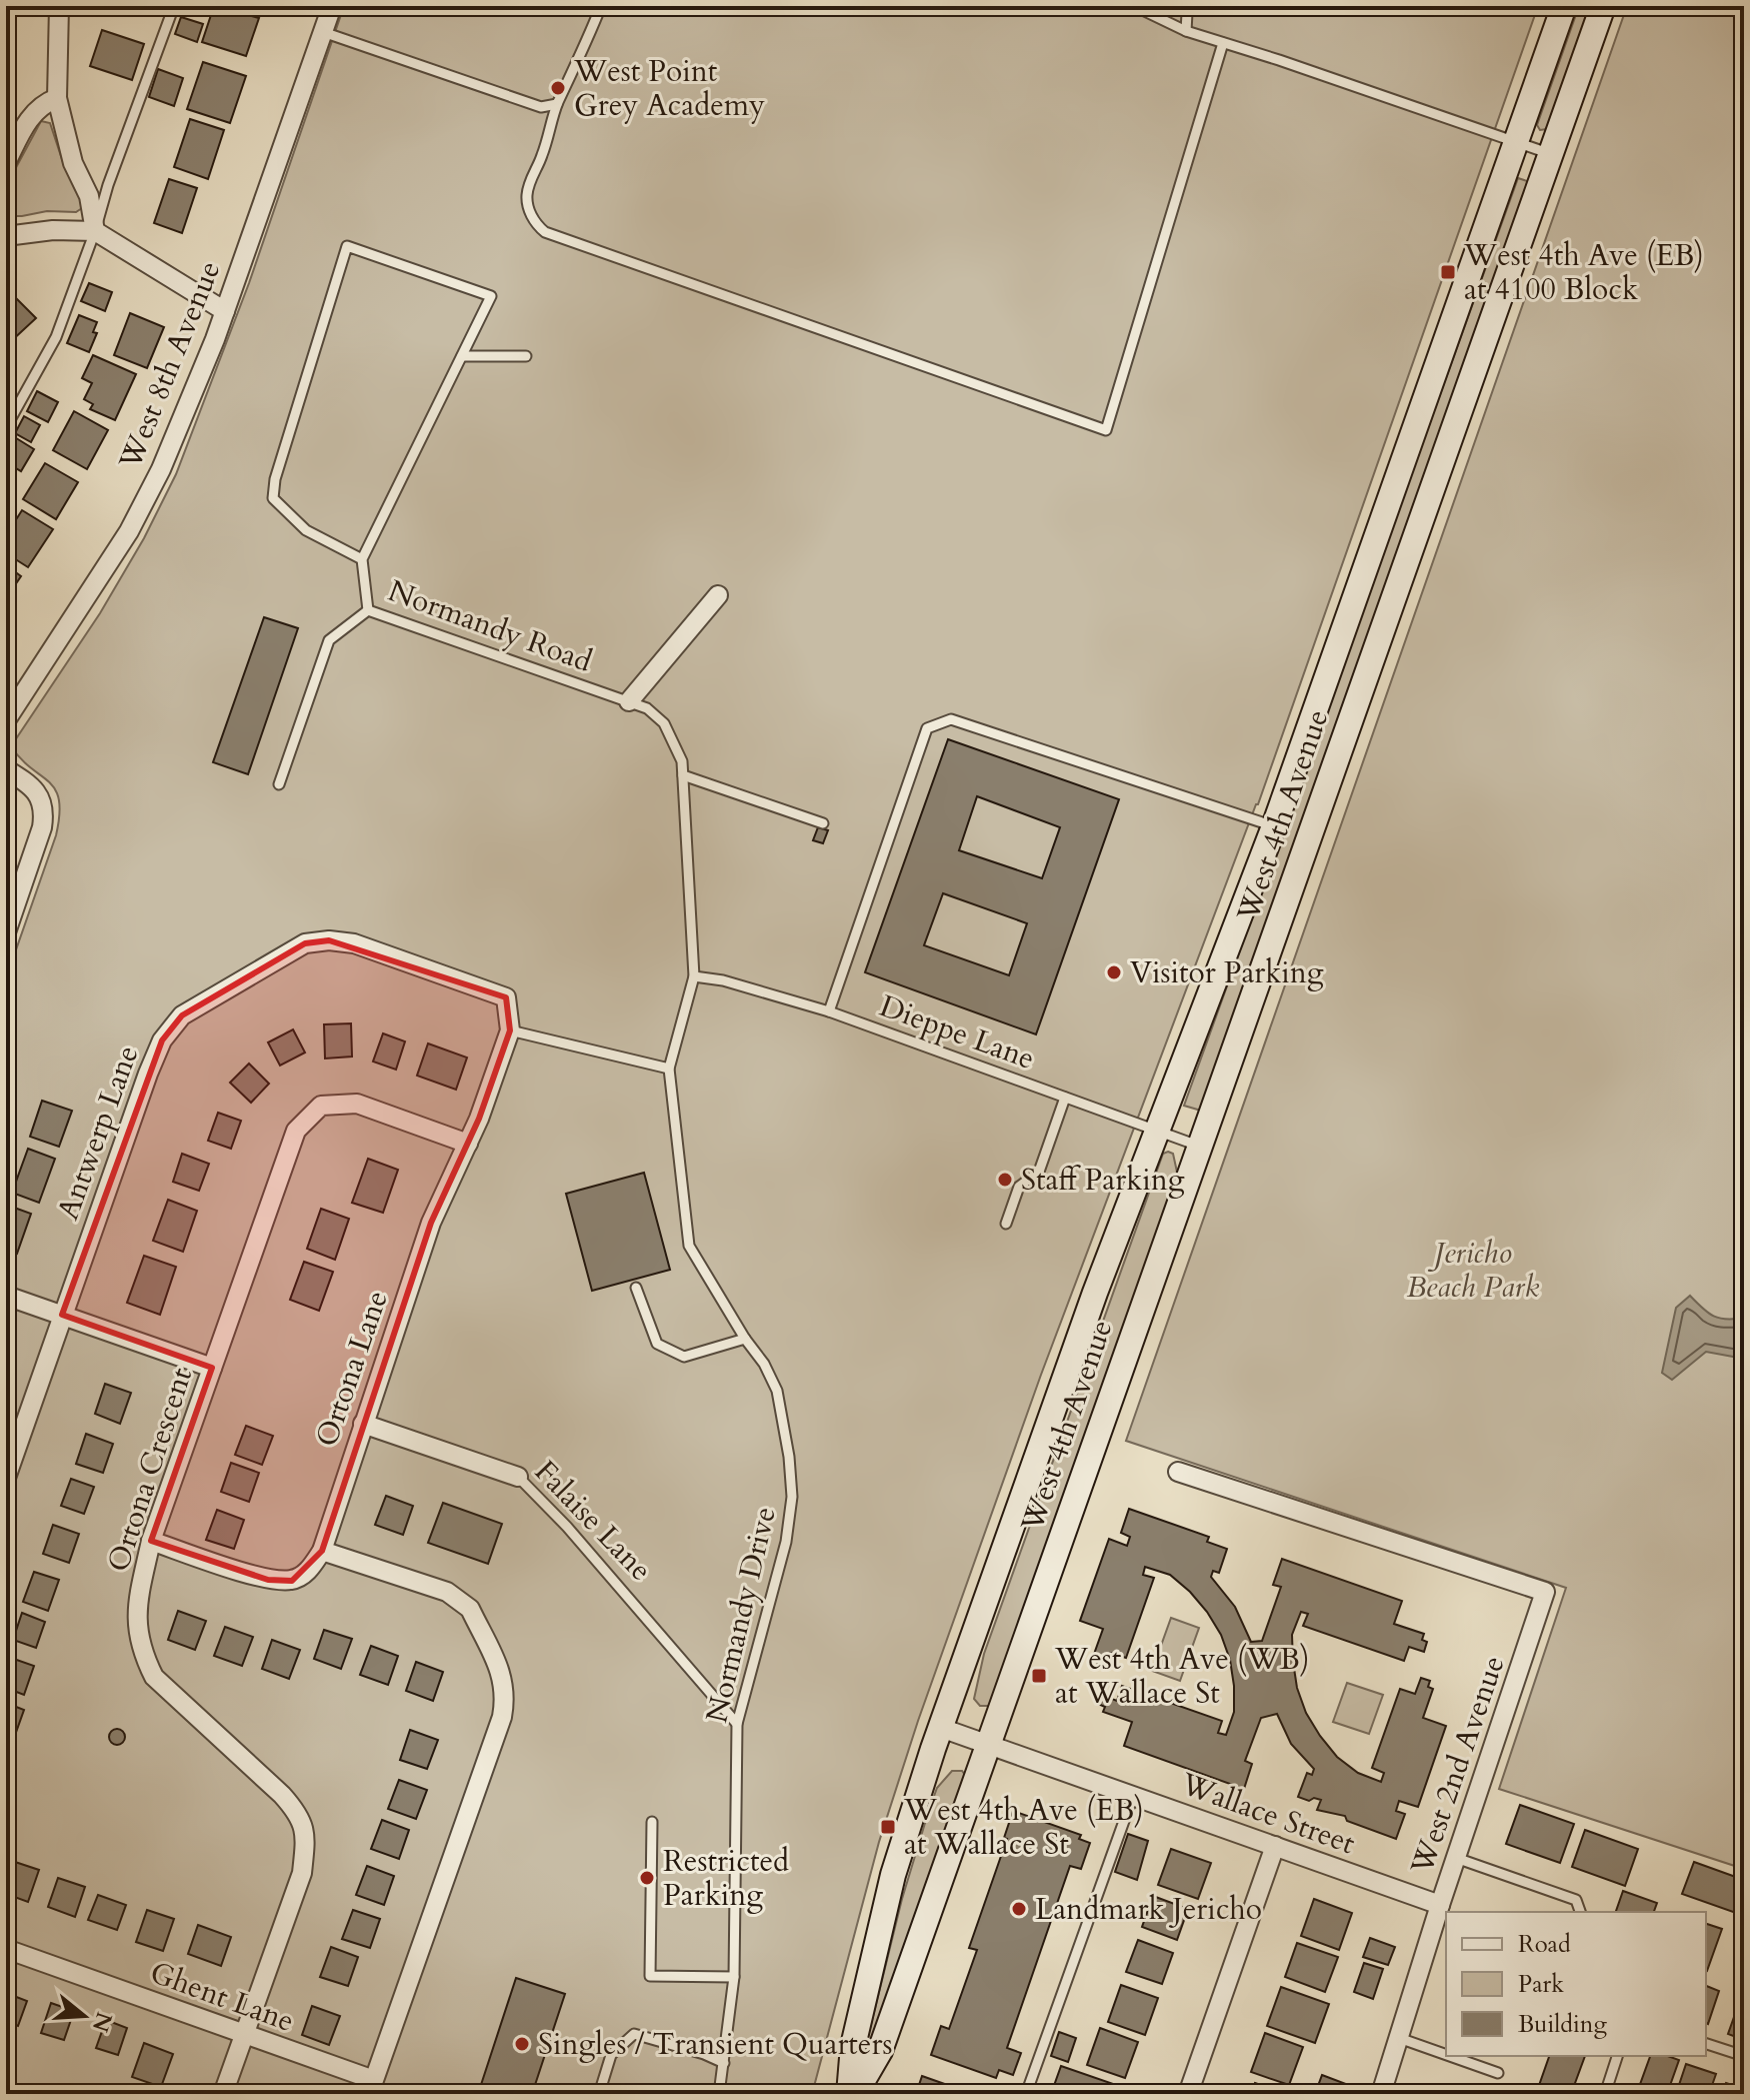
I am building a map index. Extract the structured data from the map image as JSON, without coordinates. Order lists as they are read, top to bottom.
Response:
{
  "streets": {
    "main road": ["West 4th Avenue"],
    "street": [
      "West 8th Avenue",
      "Antwerp Lane",
      "Ortona Lane",
      "Ortona Crescent",
      "Falaise Lane",
      "West 2nd Avenue",
      "Wallace Street",
      "Ghent Lane"
    ],
    "lane": ["Normandy Road", "Dieppe Lane", "Normandy Drive"]
  },
  "crossings": [
    ["Normandy Road", "Normandy Drive"],
    ["West 4th Avenue", "Dieppe Lane"],
    ["West 4th Avenue", "Wallace Street"],
    ["Dieppe Lane", "Normandy Drive"],
    ["Antwerp Lane", "Ortona Lane"],
    ["Ortona Lane", "Ortona Crescent"],
    ["Ortona Lane", "Falaise Lane"],
    ["Ortona Lane", "Ghent Lane"],
    ["Ortona Crescent", "Ghent Lane"],
    ["Falaise Lane", "Normandy Drive"],
    ["West 2nd Avenue", "Wallace Street"]
  ],
  "parks": ["Jericho Beach Park"],
  "places": {
    "other": [
      "West Point Grey Academy",
      "Visitor Parking",
      "Staff Parking",
      "Restricted Parking",
      "Landmark Jericho",
      "Singles / Transient Quarters"
    ],
    "transit": ["West 4th Ave (EB) at 4100 Block", "West 4th Ave (WB) at Wallace St", "West 4th Ave (EB) at Wallace St"]
  },
  "legend": ["Road", "Park", "Building"],
  "north": "right"
}
